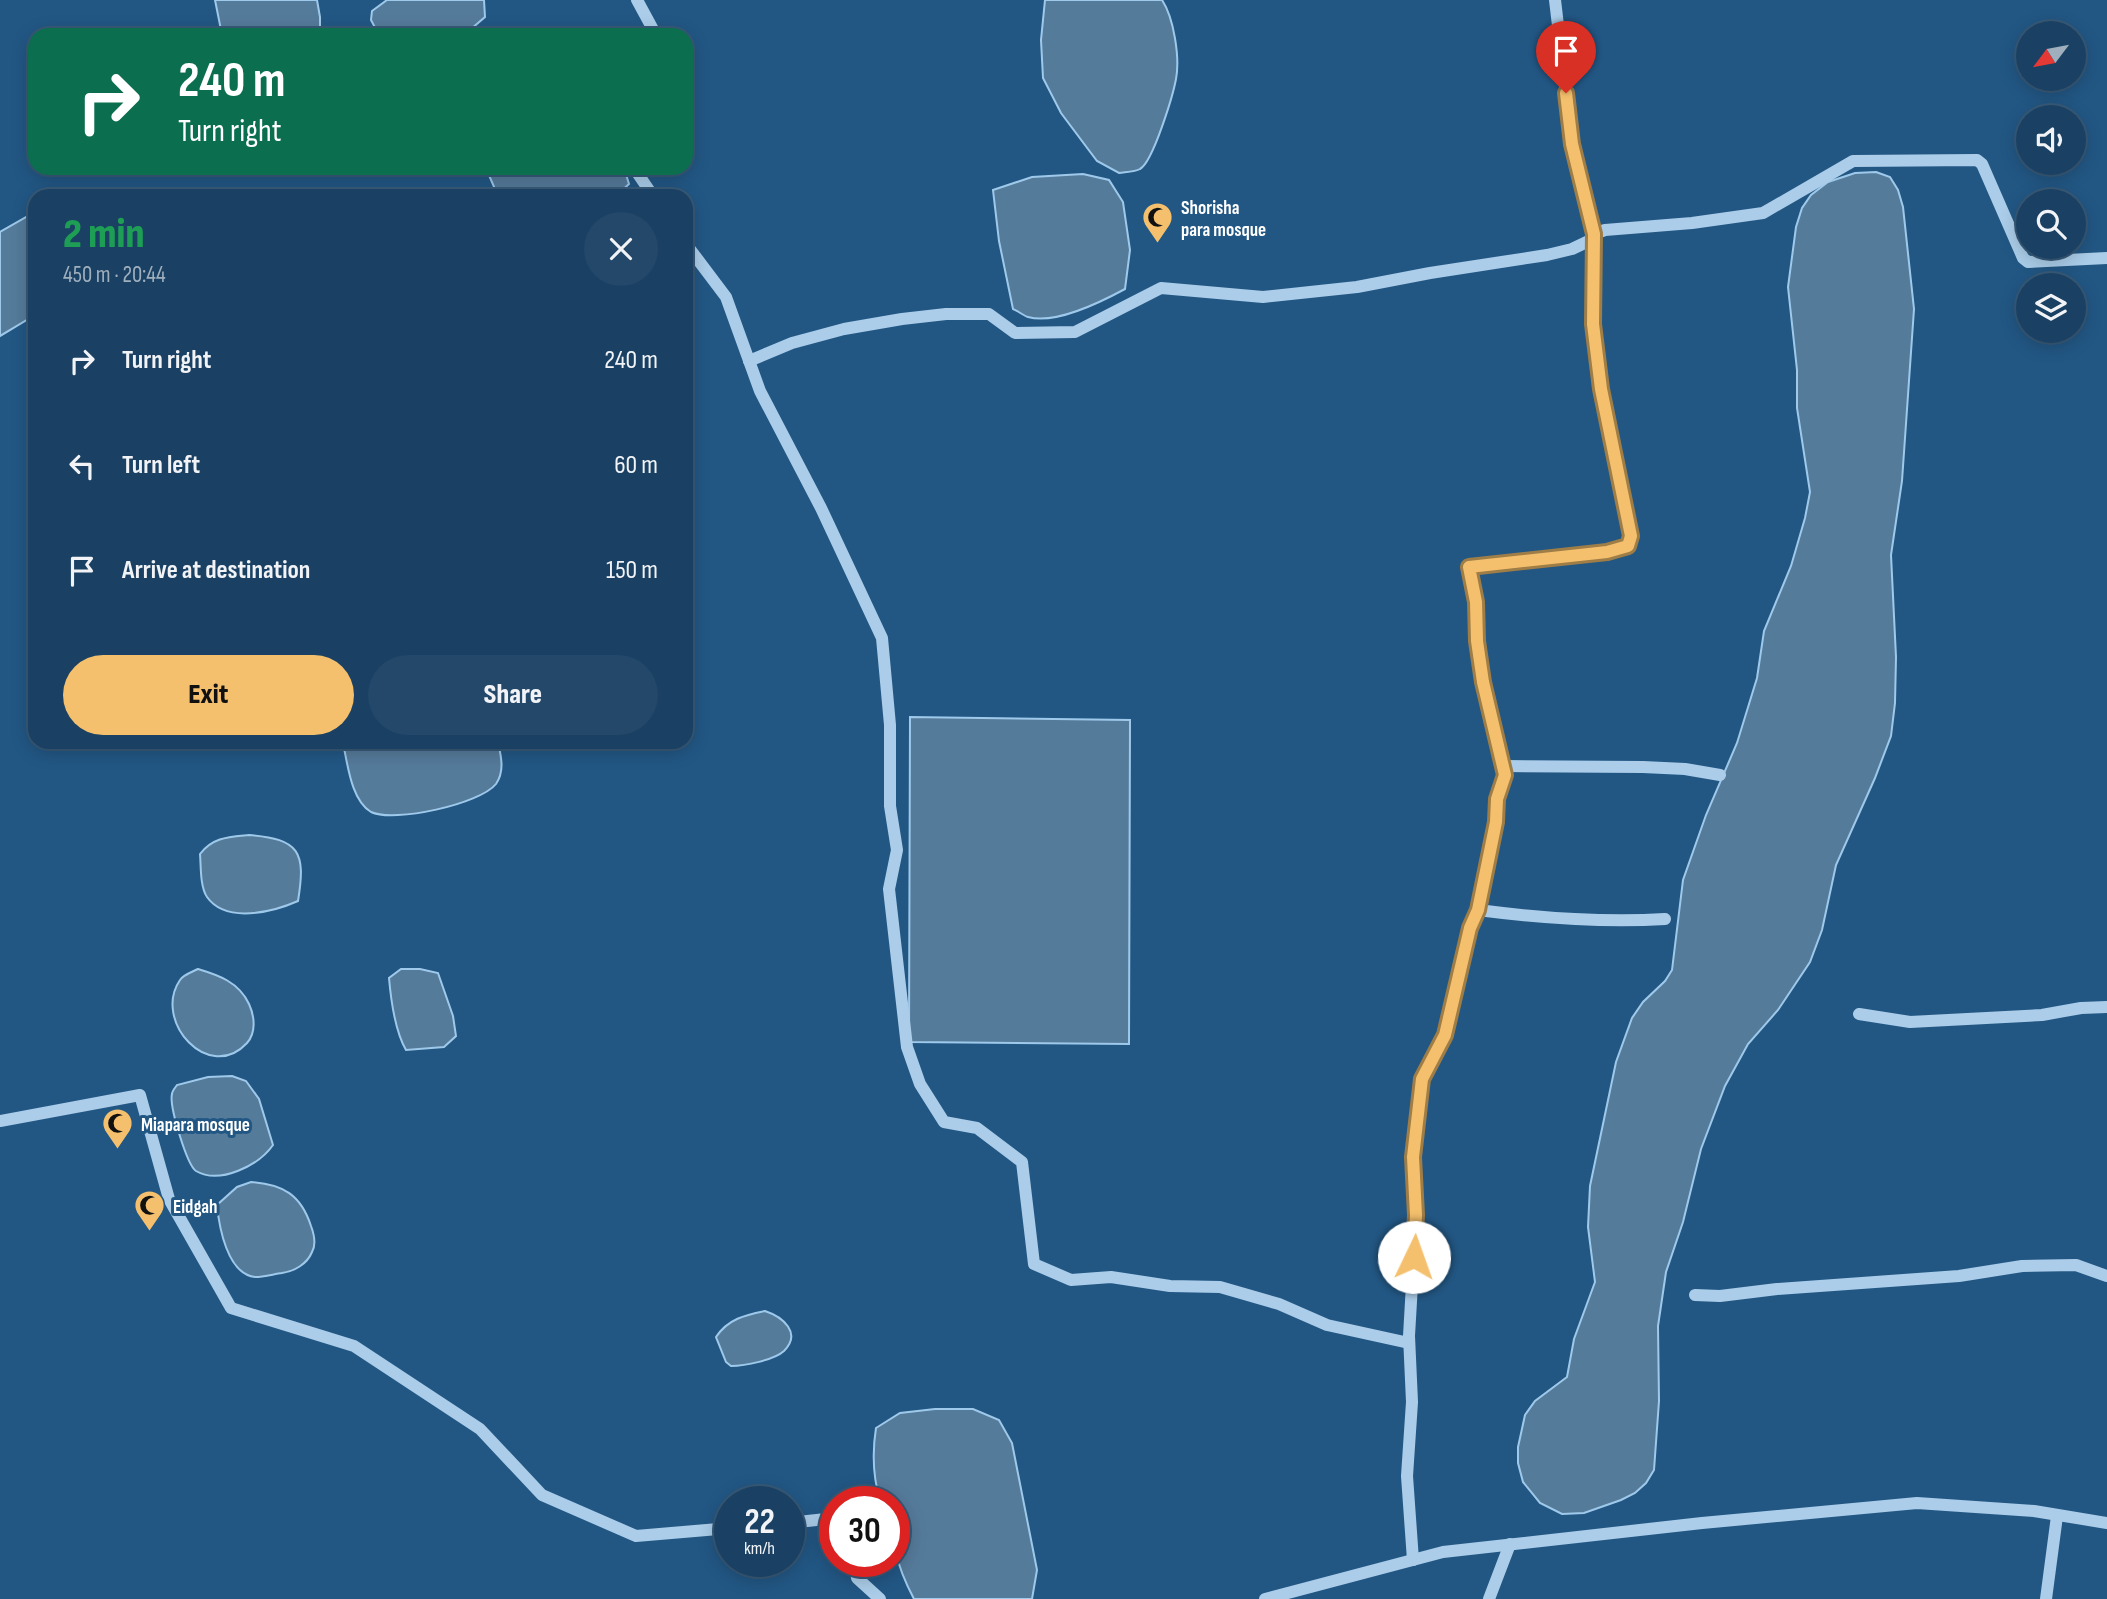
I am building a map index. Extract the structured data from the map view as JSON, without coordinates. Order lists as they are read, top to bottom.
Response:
{
  "places": {
    "mosque": ["Shorisha para mosque", "Miapara mosque", "Eidgah"]
  },
  "north": "bottom left",
  "page": {
    "turn": ["240 m", "Turn right"],
    "heading": ["2 min", "450 m · 20:44"],
    "list": [
      {
        "name": "Turn right",
        "value": "240 m"
      },
      {
        "name": "Turn left",
        "value": "60 m"
      },
      {
        "name": "Arrive at destination",
        "value": "150 m"
      }
    ],
    "buttons": ["Exit", "Share"],
    "speed": "22 km/h",
    "limit": "30"
  }
}
